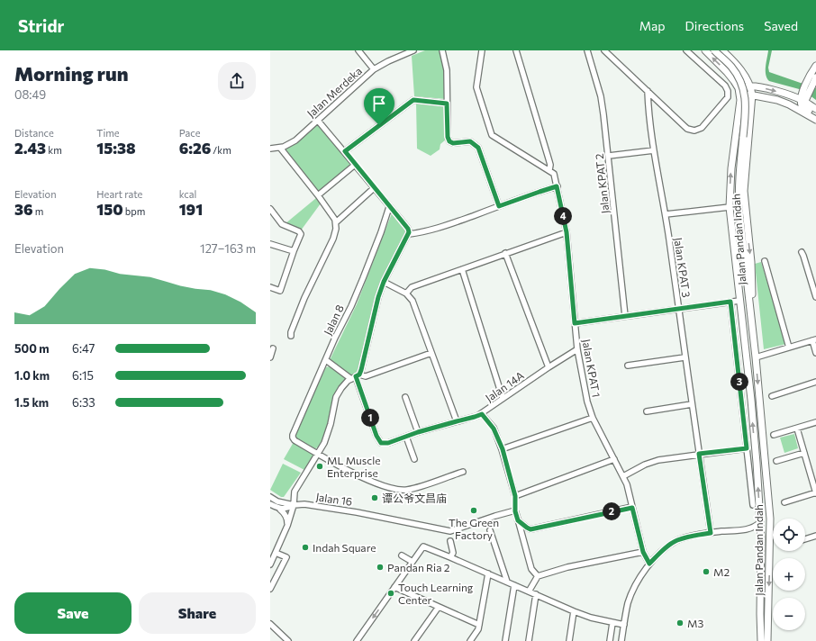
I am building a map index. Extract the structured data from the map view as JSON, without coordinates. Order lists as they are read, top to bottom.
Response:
{
  "streets": {
    "main road": ["Jalan Pandan Indah"],
    "street": [
      "Jalan Merdeka",
      "Jalan KPAT 2",
      "Jalan KPAT 3",
      "Jalan 8",
      "Jalan KPAT 1",
      "Jalan 14A",
      "Jalan 16"
    ]
  },
  "crossings": [
    ["Jalan KPAT 1", "Jalan 14A"]
  ],
  "places": [
    "ML Muscle Enterprise",
    "谭公爷文昌庙",
    "The Green Factory",
    "Indah Square",
    "Pandan Ria 2",
    "M2",
    "Touch Learning Center",
    "M3"
  ],
  "page": {
    "header": "Stridr",
    "nav": ["Map", "Directions", "Saved"],
    "heading": ["Morning run", "08:49"],
    "stats": [
      ["Distance", "2.43 km"],
      ["Time", "15:38"],
      ["Pace", "6:26 /km"],
      ["Elevation", "36 m"],
      ["Heart rate", "150 bpm"],
      ["kcal", "191"]
    ],
    "pins": [
      "4",
      "3",
      "1",
      "2"
    ],
    "chart": ["Elevation", "127–163 m"],
    "list": [
      {
        "name": "500 m",
        "note": "6:47"
      },
      {
        "name": "1.0 km",
        "note": "6:15"
      },
      {
        "name": "1.5 km",
        "note": "6:33"
      }
    ],
    "map_buttons": ["+", "−"],
    "buttons": ["Save", "Share"]
  }
}
